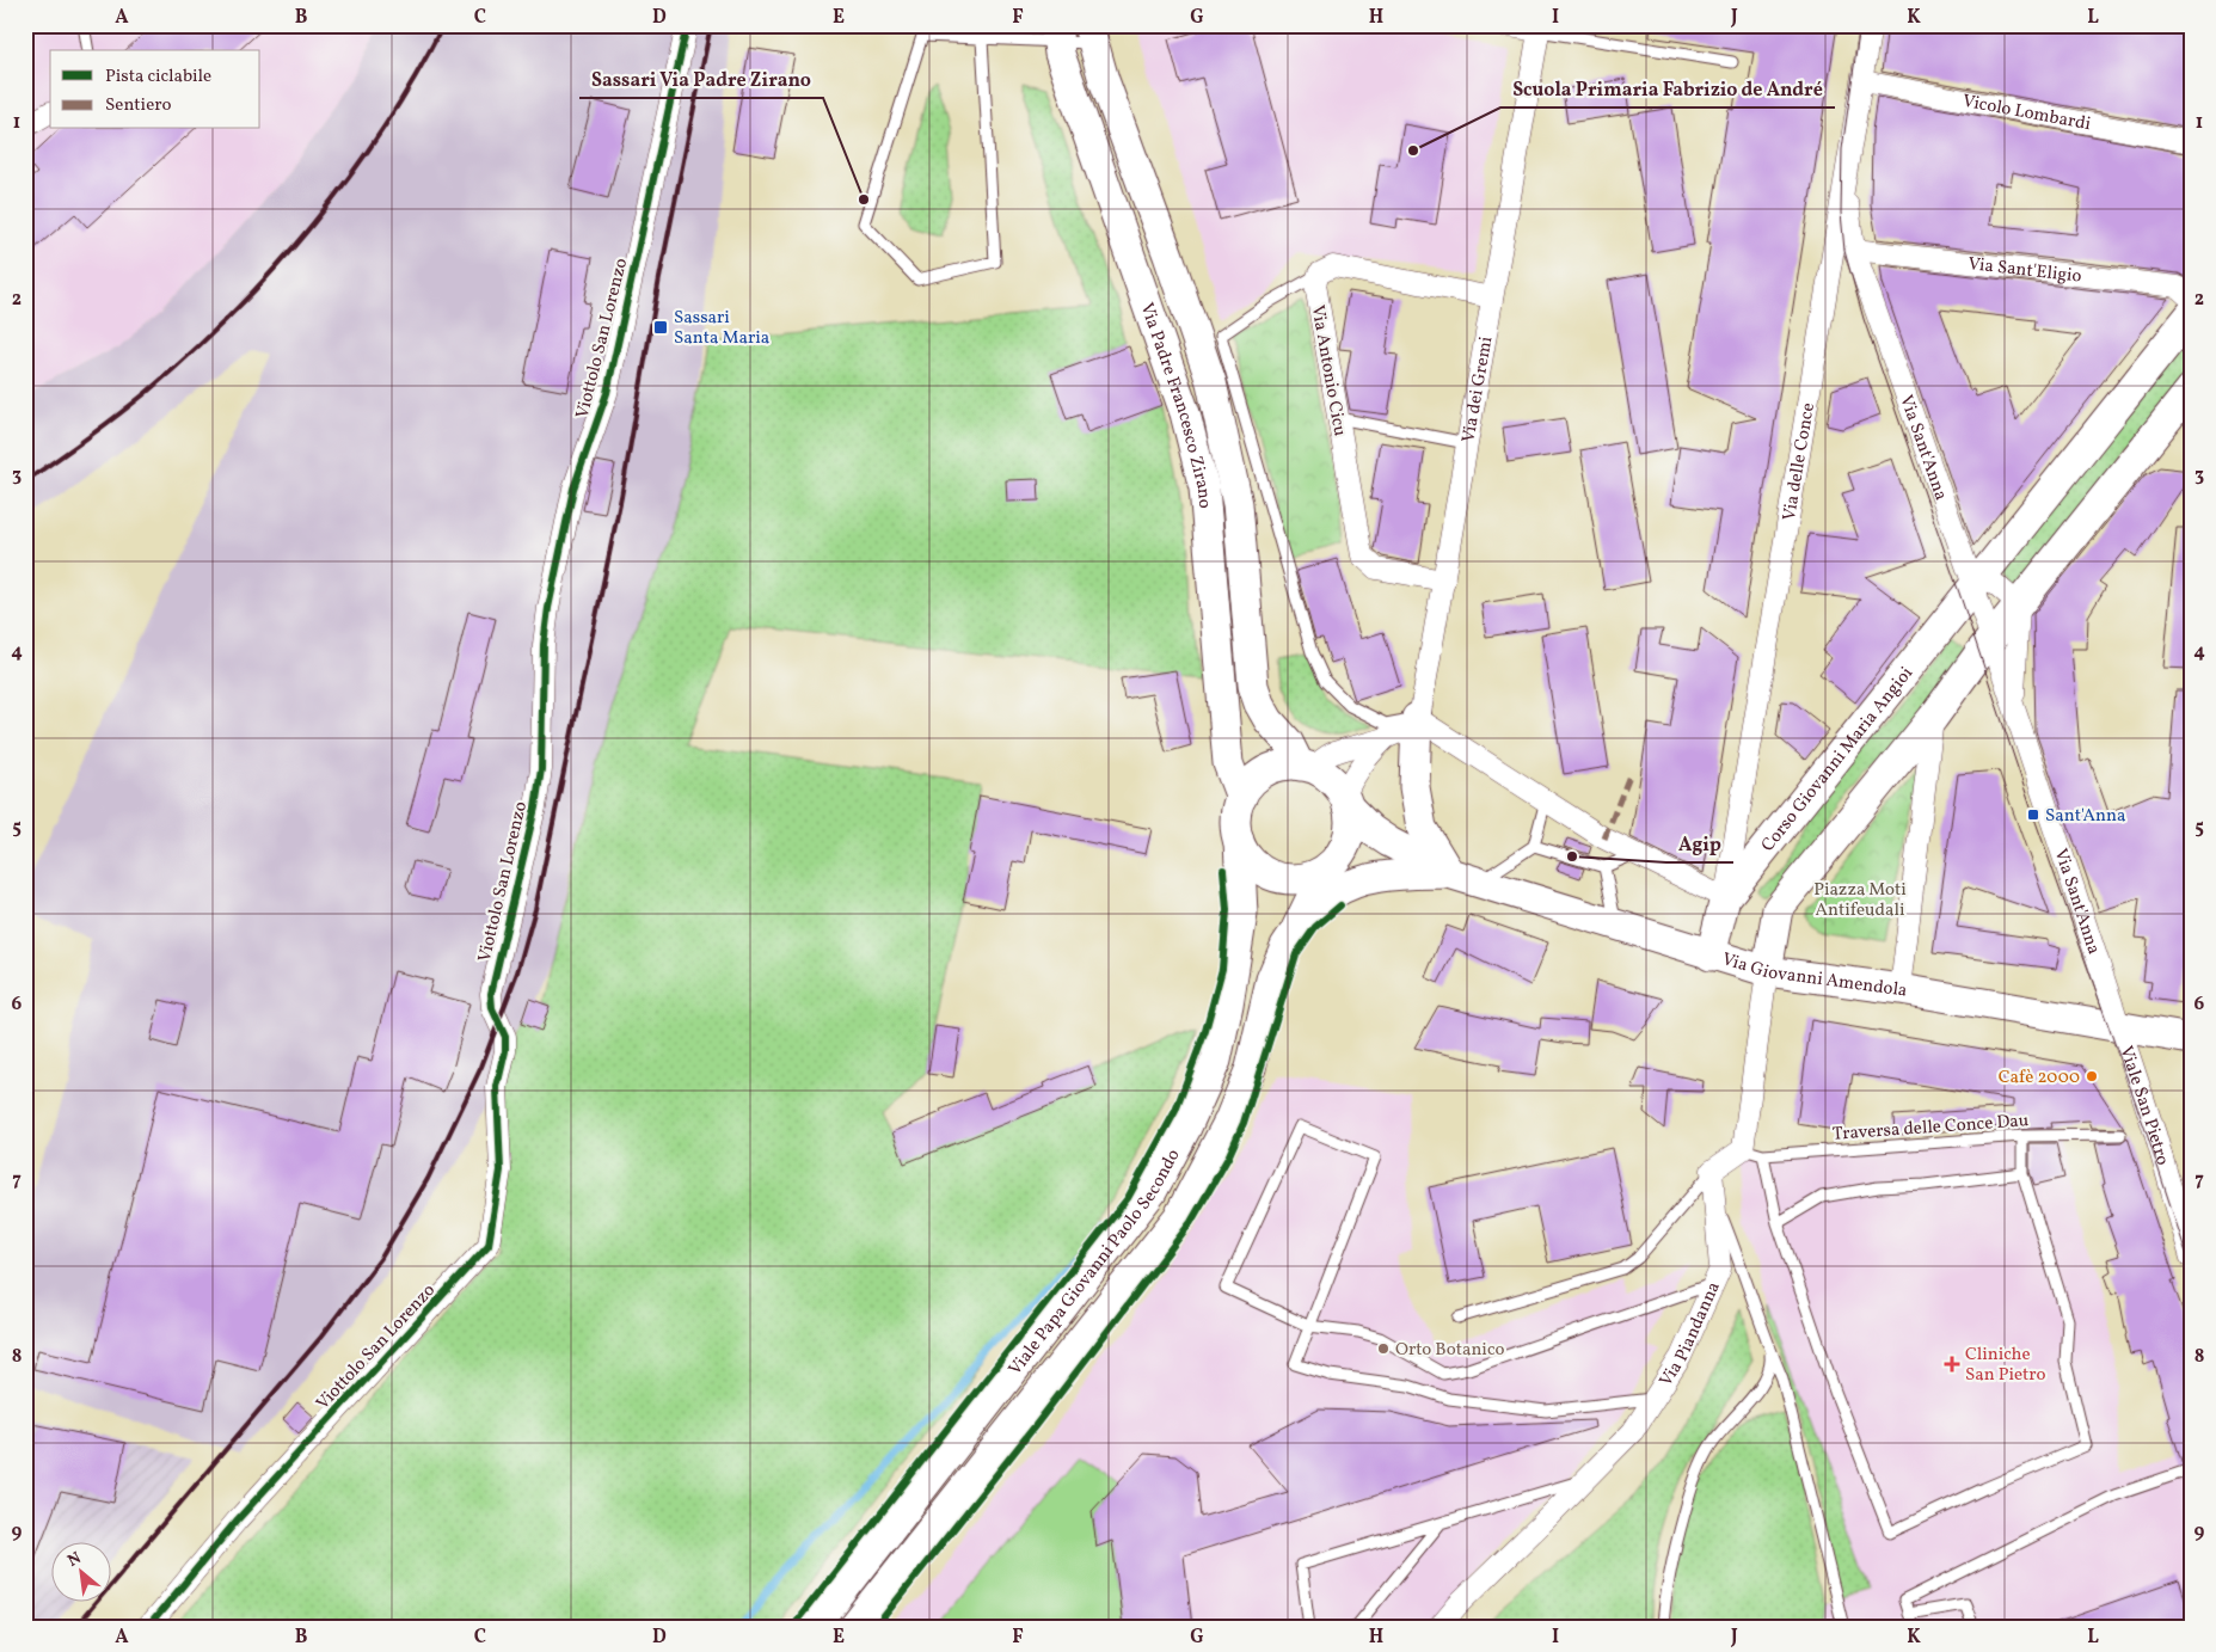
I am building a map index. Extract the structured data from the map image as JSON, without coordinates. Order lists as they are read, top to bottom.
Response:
{
  "streets": {
    "main road": [
      "Via Padre Francesco Zirano",
      "Corso Giovanni Maria Angioi",
      "Via Giovanni Amendola",
      "Viale Papa Giovanni Paolo Secondo"
    ],
    "street": [
      "Vicolo Lombardi",
      "Via Sant'Eligio",
      "Viottolo San Lorenzo",
      "Via Antonio Cicu",
      "Via dei Gremi",
      "Via Sant'Anna",
      "Via delle Conce",
      "Viale San Pietro",
      "Via Piandanna"
    ],
    "lane": ["Traversa delle Conce Dau"]
  },
  "crossings": [
    ["Vicolo Lombardi", "Via delle Conce"],
    ["Via Sant'Eligio", "Via Sant'Anna"],
    ["Via Antonio Cicu", "Via dei Gremi"],
    ["Via Padre Francesco Zirano", "Via Giovanni Amendola"],
    ["Via Padre Francesco Zirano", "Viale Papa Giovanni Paolo Secondo"],
    ["Via Sant'Anna", "Via delle Conce"],
    ["Via Sant'Anna", "Corso Giovanni Maria Angioi"],
    ["Via Sant'Anna", "Via Giovanni Amendola"],
    ["Via Sant'Anna", "Viale San Pietro"],
    ["Via delle Conce", "Corso Giovanni Maria Angioi"],
    ["Corso Giovanni Maria Angioi", "Via Giovanni Amendola"],
    ["Via Giovanni Amendola", "Viale San Pietro"],
    ["Via Giovanni Amendola", "Viale Papa Giovanni Paolo Secondo"]
  ],
  "parks": ["Piazza Moti Antifeudali"],
  "places": {
    "other": [
      "Scuola Primaria Fabrizio de André",
      "Sassari Via Padre Zirano",
      "Agip",
      "Cafè 2000",
      "Orto Botanico"
    ],
    "transit": ["Sassari Santa Maria", "Sant'Anna"],
    "health": ["Cliniche San Pietro"]
  },
  "legend": ["Pista ciclabile", "Sentiero"],
  "north": "top left",
  "grid": {
    "columns": [
      "A",
      "B",
      "C",
      "D",
      "E",
      "F",
      "G",
      "H",
      "I",
      "J",
      "K",
      "L"
    ],
    "rows": [
      "1",
      "2",
      "3",
      "4",
      "5",
      "6",
      "7",
      "8",
      "9"
    ]
  }
}
